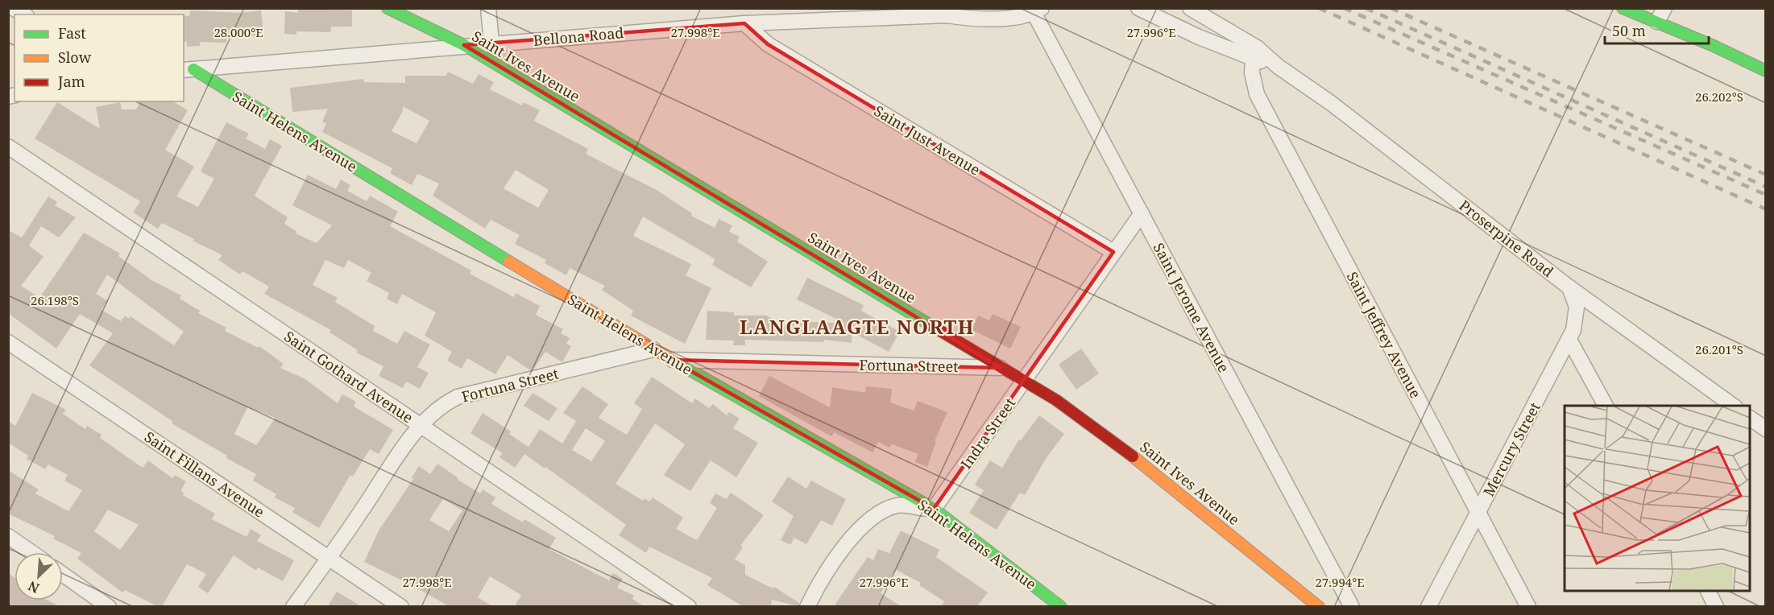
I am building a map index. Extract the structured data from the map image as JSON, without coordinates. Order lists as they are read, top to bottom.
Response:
{
  "streets": {
    "street": [
      "Bellona Road",
      "Saint Ives Avenue",
      "Saint Helens Avenue",
      "Saint Just Avenue",
      "Proserpine Road",
      "Saint Jerome Avenue",
      "Saint Jeffrey Avenue",
      "Fortuna Street",
      "Saint Gothard Avenue",
      "Indra Street",
      "Mercury Street",
      "Saint Fillans Avenue"
    ]
  },
  "crossings": [
    ["Bellona Road", "Saint Ives Avenue"],
    ["Bellona Road", "Saint Helens Avenue"],
    ["Bellona Road", "Saint Just Avenue"],
    ["Bellona Road", "Saint Jerome Avenue"],
    ["Saint Ives Avenue", "Fortuna Street"],
    ["Saint Ives Avenue", "Indra Street"],
    ["Saint Helens Avenue", "Fortuna Street"],
    ["Saint Helens Avenue", "Indra Street"],
    ["Saint Just Avenue", "Indra Street"],
    ["Proserpine Road", "Saint Jeffrey Avenue"],
    ["Proserpine Road", "Mercury Street"],
    ["Saint Jerome Avenue", "Indra Street"],
    ["Saint Jeffrey Avenue", "Mercury Street"],
    ["Fortuna Street", "Saint Gothard Avenue"],
    ["Fortuna Street", "Saint Fillans Avenue"]
  ],
  "districts": ["LANGLAAGTE NORTH"],
  "legend": ["Fast", "Slow", "Jam"],
  "scale_bar": "50 m",
  "north": "bottom left",
  "coordinates": [
    "28.000°E",
    "27.998°E",
    "27.996°E",
    "26.202°S",
    "26.198°S",
    "26.201°S",
    "27.994°E"
  ]
}
